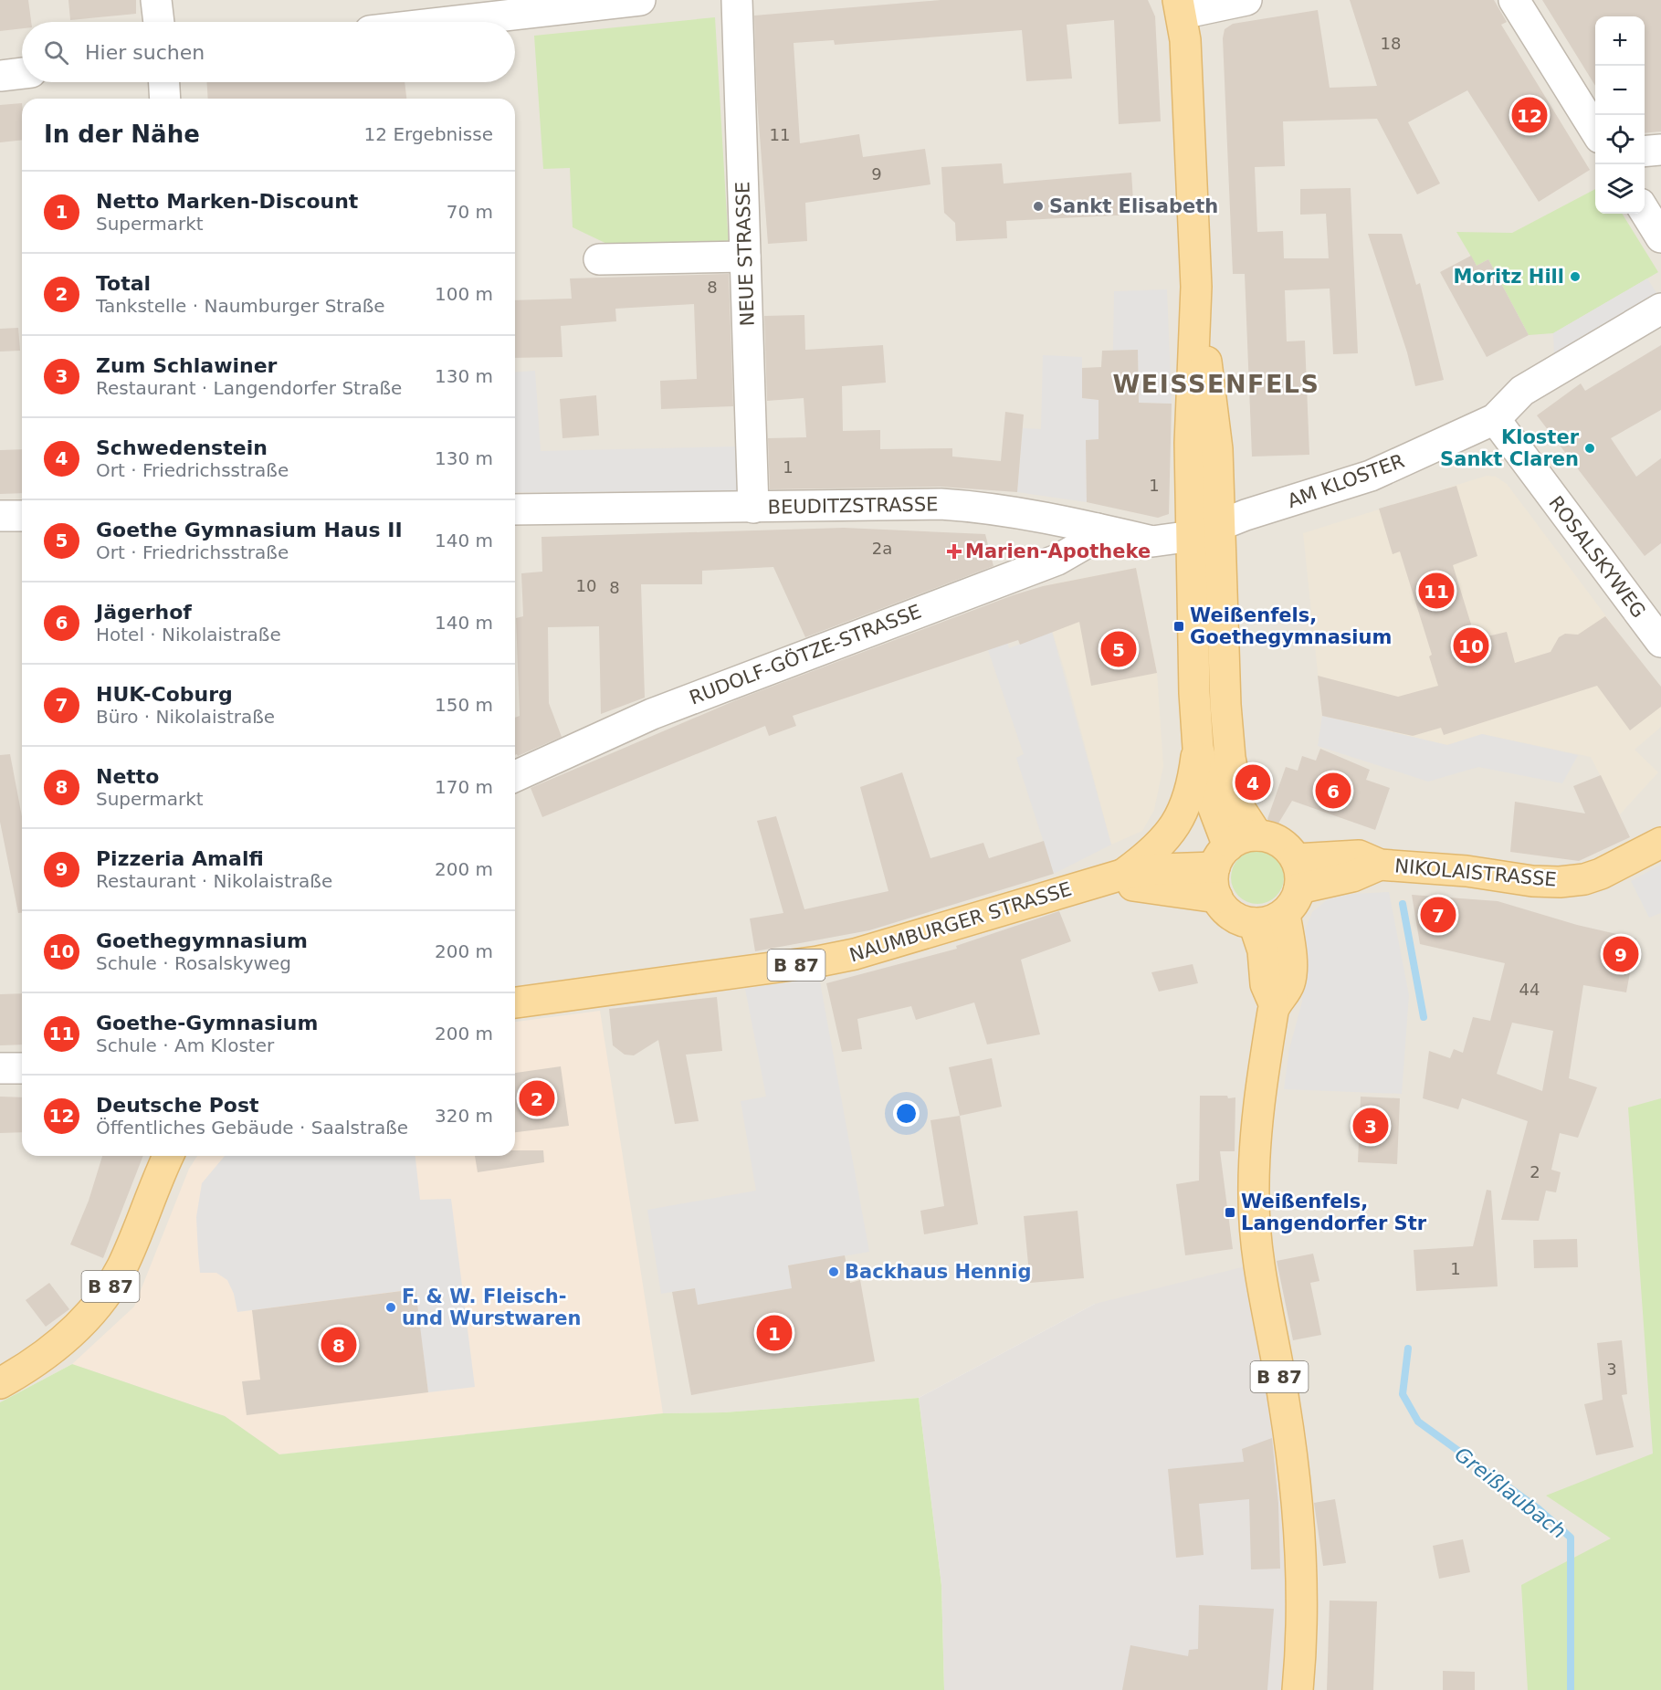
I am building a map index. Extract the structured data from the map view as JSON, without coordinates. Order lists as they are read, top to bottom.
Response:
{
  "streets": {
    "main road": ["NIKOLAISTRASSE", "NAUMBURGER STRASSE", "B 87"],
    "street": [
      "NEUE STRASSE",
      "AM KLOSTER",
      "BEUDITZSTRASSE",
      "ROSALSKYWEG",
      "RUDOLF-GÖTZE-STRASSE"
    ]
  },
  "crossings": [
    ["NEUE STRASSE", "BEUDITZSTRASSE"],
    ["AM KLOSTER", "BEUDITZSTRASSE"],
    ["AM KLOSTER", "ROSALSKYWEG"],
    ["BEUDITZSTRASSE", "RUDOLF-GÖTZE-STRASSE"],
    ["NIKOLAISTRASSE", "B 87"],
    ["NAUMBURGER STRASSE", "B 87"]
  ],
  "districts": ["WEISSENFELS"],
  "water": ["Greißlaubach"],
  "places": {
    "other": [
      "Sankt Elisabeth",
      "Moritz Hill",
      "Kloster Sankt Claren",
      "Backhaus Hennig",
      "F. & W. Fleisch- und Wurstwaren"
    ],
    "health": ["Marien-Apotheke"],
    "transit": ["Weißenfels, Goethegymnasium", "Weißenfels, Langendorfer Str"]
  },
  "house_numbers": [
    "18",
    "11",
    "9",
    "8",
    "1",
    "1",
    "2a",
    "10",
    "8",
    "44",
    "2",
    "1",
    "3"
  ],
  "page": {
    "map_buttons": ["+", "−"],
    "search": "Hier suchen",
    "pins": [
      "12",
      "11",
      "10",
      "5",
      "4",
      "6",
      "7",
      "9",
      "2",
      "3",
      "1",
      "8"
    ],
    "heading": ["In der Nähe", "12 Ergebnisse"],
    "list": [
      {
        "mark": "1",
        "name": "Netto Marken-Discount",
        "note": "Supermarkt",
        "value": "70 m"
      },
      {
        "mark": "2",
        "name": "Total",
        "note": "Tankstelle · Naumburger Straße",
        "value": "100 m"
      },
      {
        "mark": "3",
        "name": "Zum Schlawiner",
        "note": "Restaurant · Langendorfer Straße",
        "value": "130 m"
      },
      {
        "mark": "4",
        "name": "Schwedenstein",
        "note": "Ort · Friedrichsstraße",
        "value": "130 m"
      },
      {
        "mark": "5",
        "name": "Goethe Gymnasium Haus II",
        "note": "Ort · Friedrichsstraße",
        "value": "140 m"
      },
      {
        "mark": "6",
        "name": "Jägerhof",
        "note": "Hotel · Nikolaistraße",
        "value": "140 m"
      },
      {
        "mark": "7",
        "name": "HUK-Coburg",
        "note": "Büro · Nikolaistraße",
        "value": "150 m"
      },
      {
        "mark": "8",
        "name": "Netto",
        "note": "Supermarkt",
        "value": "170 m"
      },
      {
        "mark": "9",
        "name": "Pizzeria Amalfi",
        "note": "Restaurant · Nikolaistraße",
        "value": "200 m"
      },
      {
        "mark": "10",
        "name": "Goethegymnasium",
        "note": "Schule · Rosalskyweg",
        "value": "200 m"
      },
      {
        "mark": "11",
        "name": "Goethe-Gymnasium",
        "note": "Schule · Am Kloster",
        "value": "200 m"
      },
      {
        "mark": "12",
        "name": "Deutsche Post",
        "note": "Öffentliches Gebäude · Saalstraße",
        "value": "320 m"
      }
    ]
  }
}
